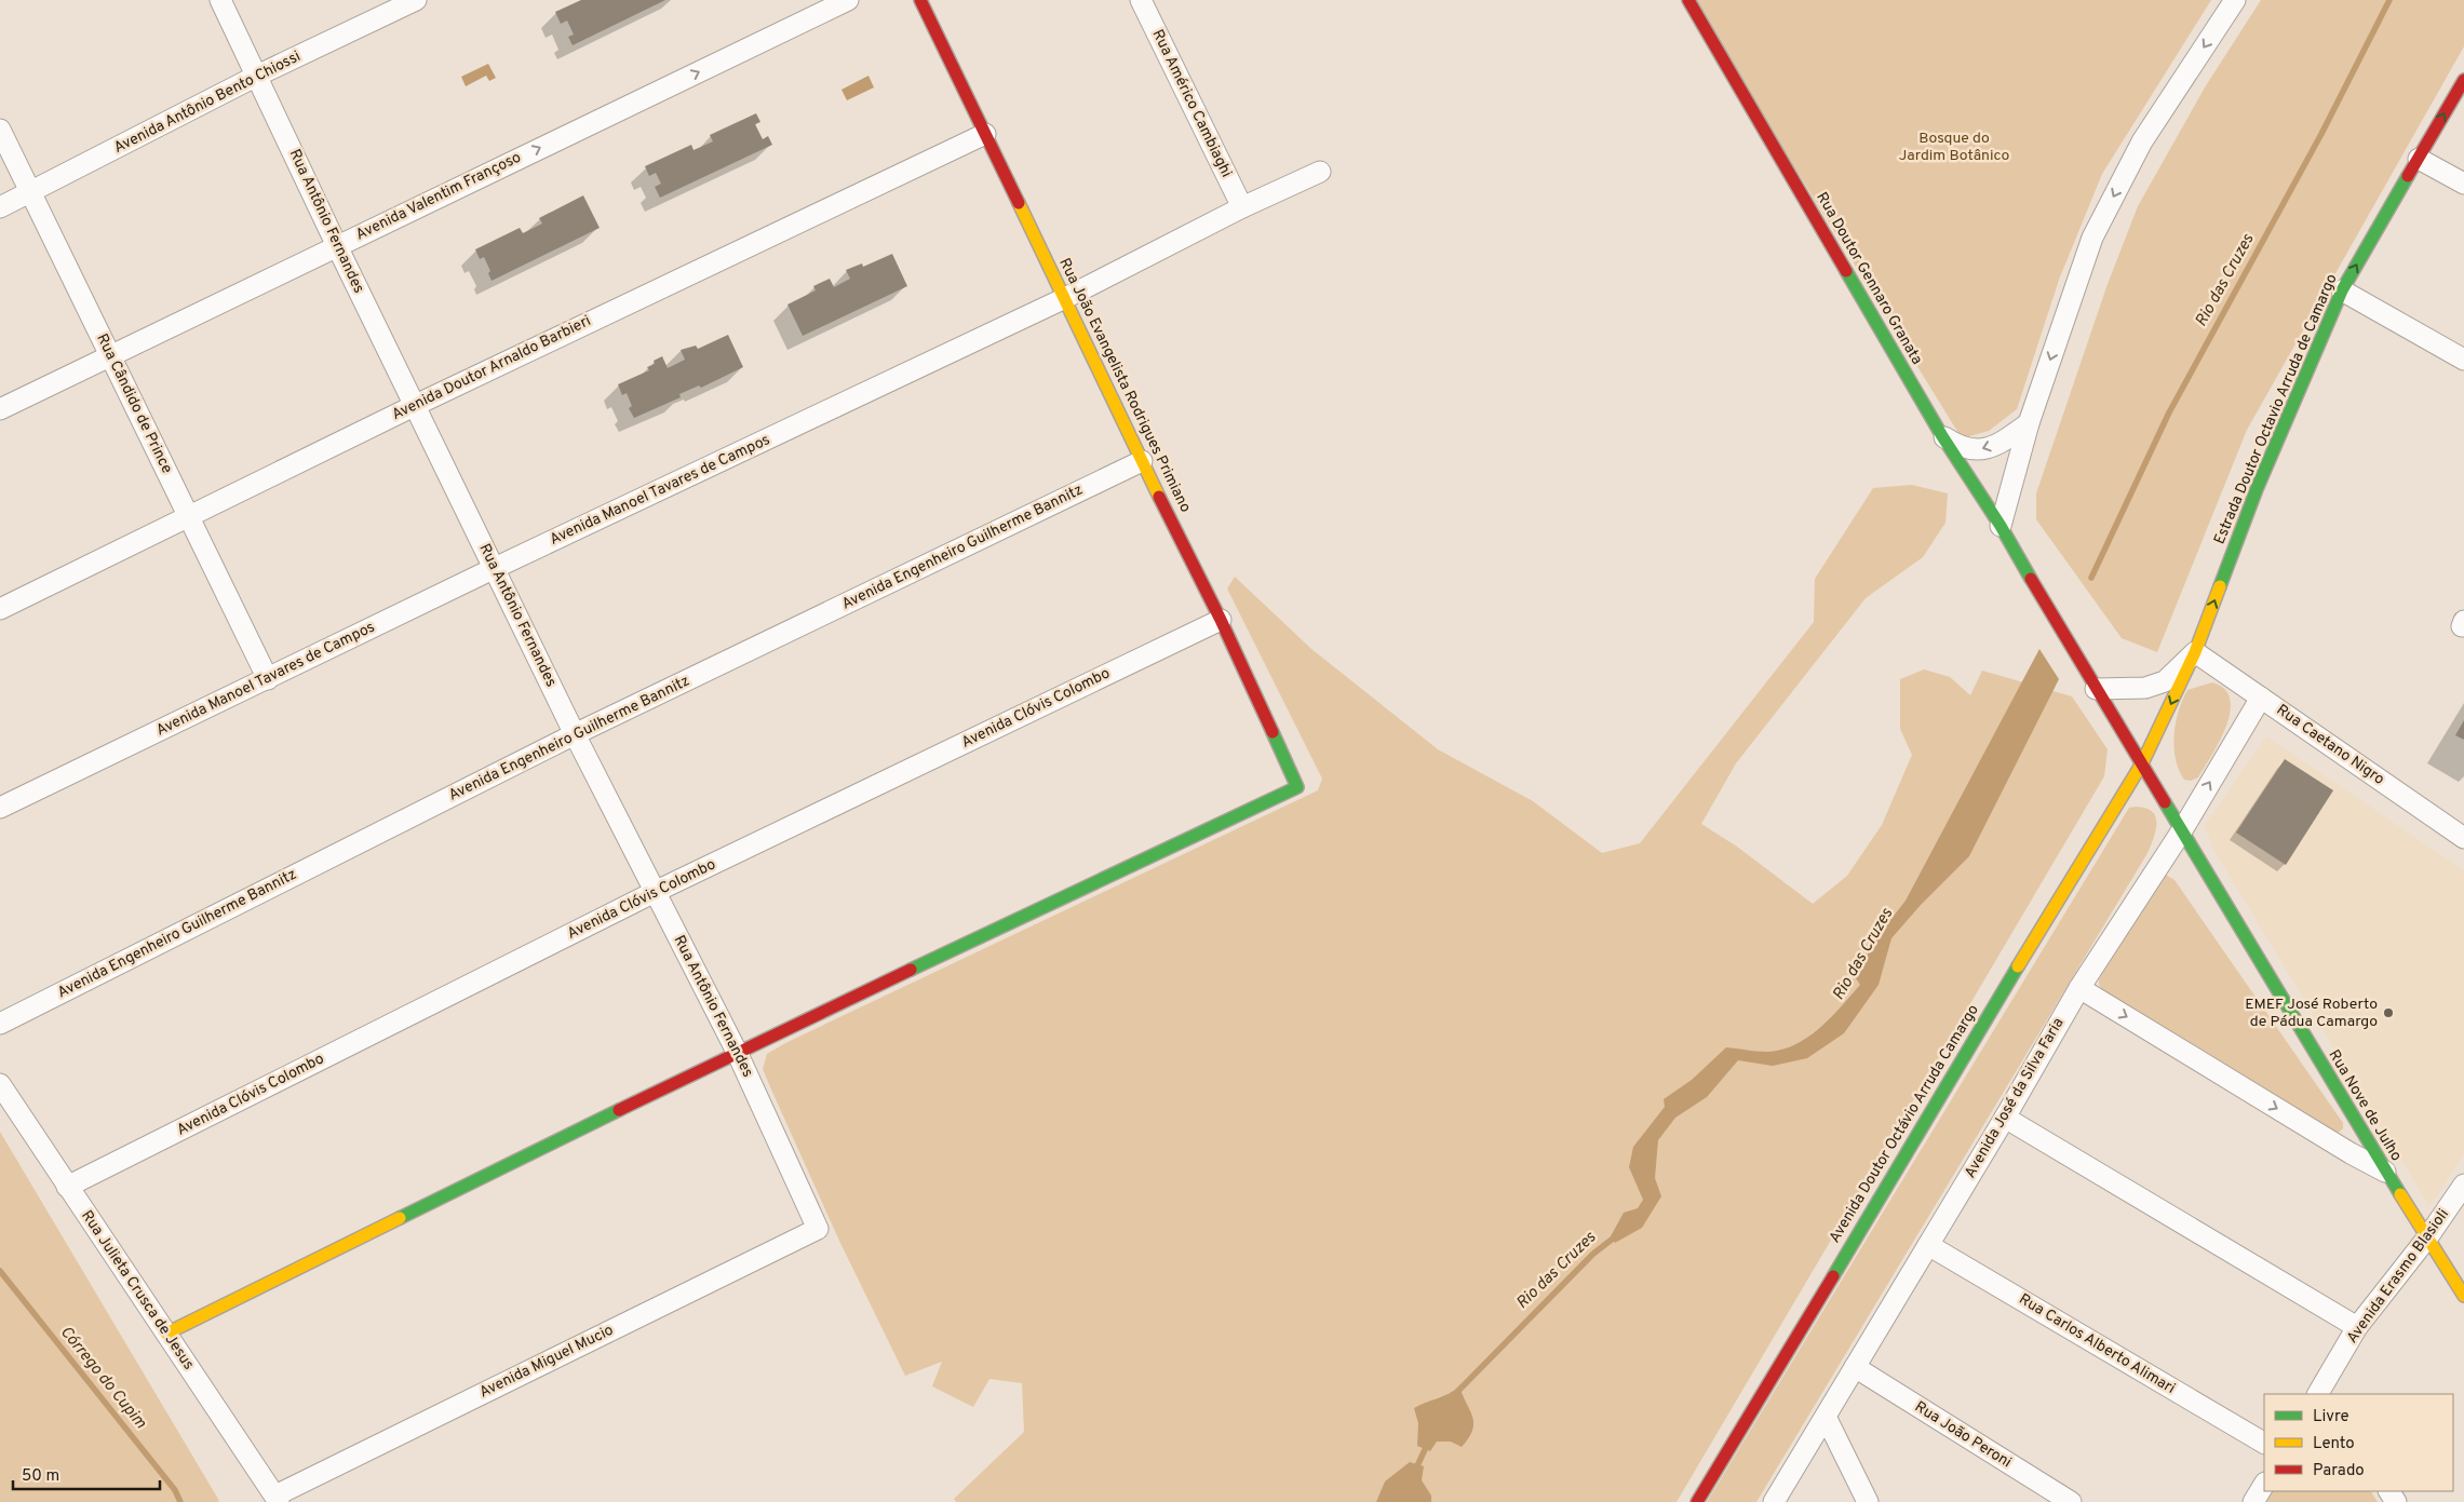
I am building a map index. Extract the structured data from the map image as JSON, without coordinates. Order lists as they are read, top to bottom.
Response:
{
  "streets": {
    "street": [
      "Avenida Antônio Bento Chiossi",
      "Rua Américo Cambiaghi",
      "Avenida Valentim Françoso",
      "Rua Antônio Fernandes",
      "Rua Doutor Gennaro Granata",
      "Avenida Doutor Arnaldo Barbieri",
      "Rua João Evangelista Rodrigues Primiano",
      "Rua Cândido de Prince",
      "Estrada Doutor Octavio Arruda de Camargo",
      "Avenida Manoel Tavares de Campos",
      "Avenida Engenheiro Guilherme Bannitz",
      "Avenida Clóvis Colombo",
      "Rua Caetano Nigro",
      "Avenida José da Silva Faria",
      "Rua Nove de Julho",
      "Avenida Doutor Octávio Arruda Camargo",
      "Avenida Erasmo Blasioli",
      "Rua Julieta Crusca de Jesus",
      "Rua Carlos Alberto Alimari",
      "Avenida Miguel Mucio",
      "Rua João Peroni"
    ]
  },
  "crossings": [
    ["Avenida Antônio Bento Chiossi", "Rua Antônio Fernandes"],
    ["Avenida Antônio Bento Chiossi", "Rua Cândido de Prince"],
    ["Rua Américo Cambiaghi", "Avenida Manoel Tavares de Campos"],
    ["Avenida Valentim Françoso", "Rua Antônio Fernandes"],
    ["Avenida Valentim Françoso", "Rua Cândido de Prince"],
    ["Rua Antônio Fernandes", "Avenida Doutor Arnaldo Barbieri"],
    ["Rua Antônio Fernandes", "Rua João Evangelista Rodrigues Primiano"],
    ["Rua Antônio Fernandes", "Avenida Manoel Tavares de Campos"],
    ["Rua Antônio Fernandes", "Avenida Engenheiro Guilherme Bannitz"],
    ["Rua Antônio Fernandes", "Avenida Clóvis Colombo"],
    ["Rua Antônio Fernandes", "Avenida Miguel Mucio"],
    ["Avenida Doutor Arnaldo Barbieri", "Rua João Evangelista Rodrigues Primiano"],
    ["Avenida Doutor Arnaldo Barbieri", "Rua Cândido de Prince"],
    ["Rua João Evangelista Rodrigues Primiano", "Avenida Manoel Tavares de Campos"],
    ["Rua João Evangelista Rodrigues Primiano", "Avenida Engenheiro Guilherme Bannitz"],
    ["Rua João Evangelista Rodrigues Primiano", "Avenida Clóvis Colombo"],
    ["Rua Cândido de Prince", "Avenida Manoel Tavares de Campos"],
    ["Estrada Doutor Octavio Arruda de Camargo", "Rua Caetano Nigro"],
    ["Estrada Doutor Octavio Arruda de Camargo", "Rua Nove de Julho"],
    ["Estrada Doutor Octavio Arruda de Camargo", "Avenida Doutor Octávio Arruda Camargo"],
    ["Avenida Clóvis Colombo", "Rua Julieta Crusca de Jesus"],
    ["Rua Caetano Nigro", "Avenida José da Silva Faria"],
    ["Avenida José da Silva Faria", "Rua Nove de Julho"],
    ["Avenida José da Silva Faria", "Rua Carlos Alberto Alimari"],
    ["Avenida José da Silva Faria", "Rua João Peroni"],
    ["Rua Nove de Julho", "Avenida Doutor Octávio Arruda Camargo"],
    ["Rua Nove de Julho", "Avenida Erasmo Blasioli"],
    ["Rua Julieta Crusca de Jesus", "Avenida Miguel Mucio"]
  ],
  "one_way": ["Avenida Valentim Françoso"],
  "water": ["Rio das Cruzes", "Córrego do Cupim"],
  "parks": ["Bosque do Jardim Botânico"],
  "places": ["EMEF José Roberto de Pádua Camargo"],
  "legend": ["Livre", "Lento", "Parado"],
  "scale_bar": "50 m"
}
